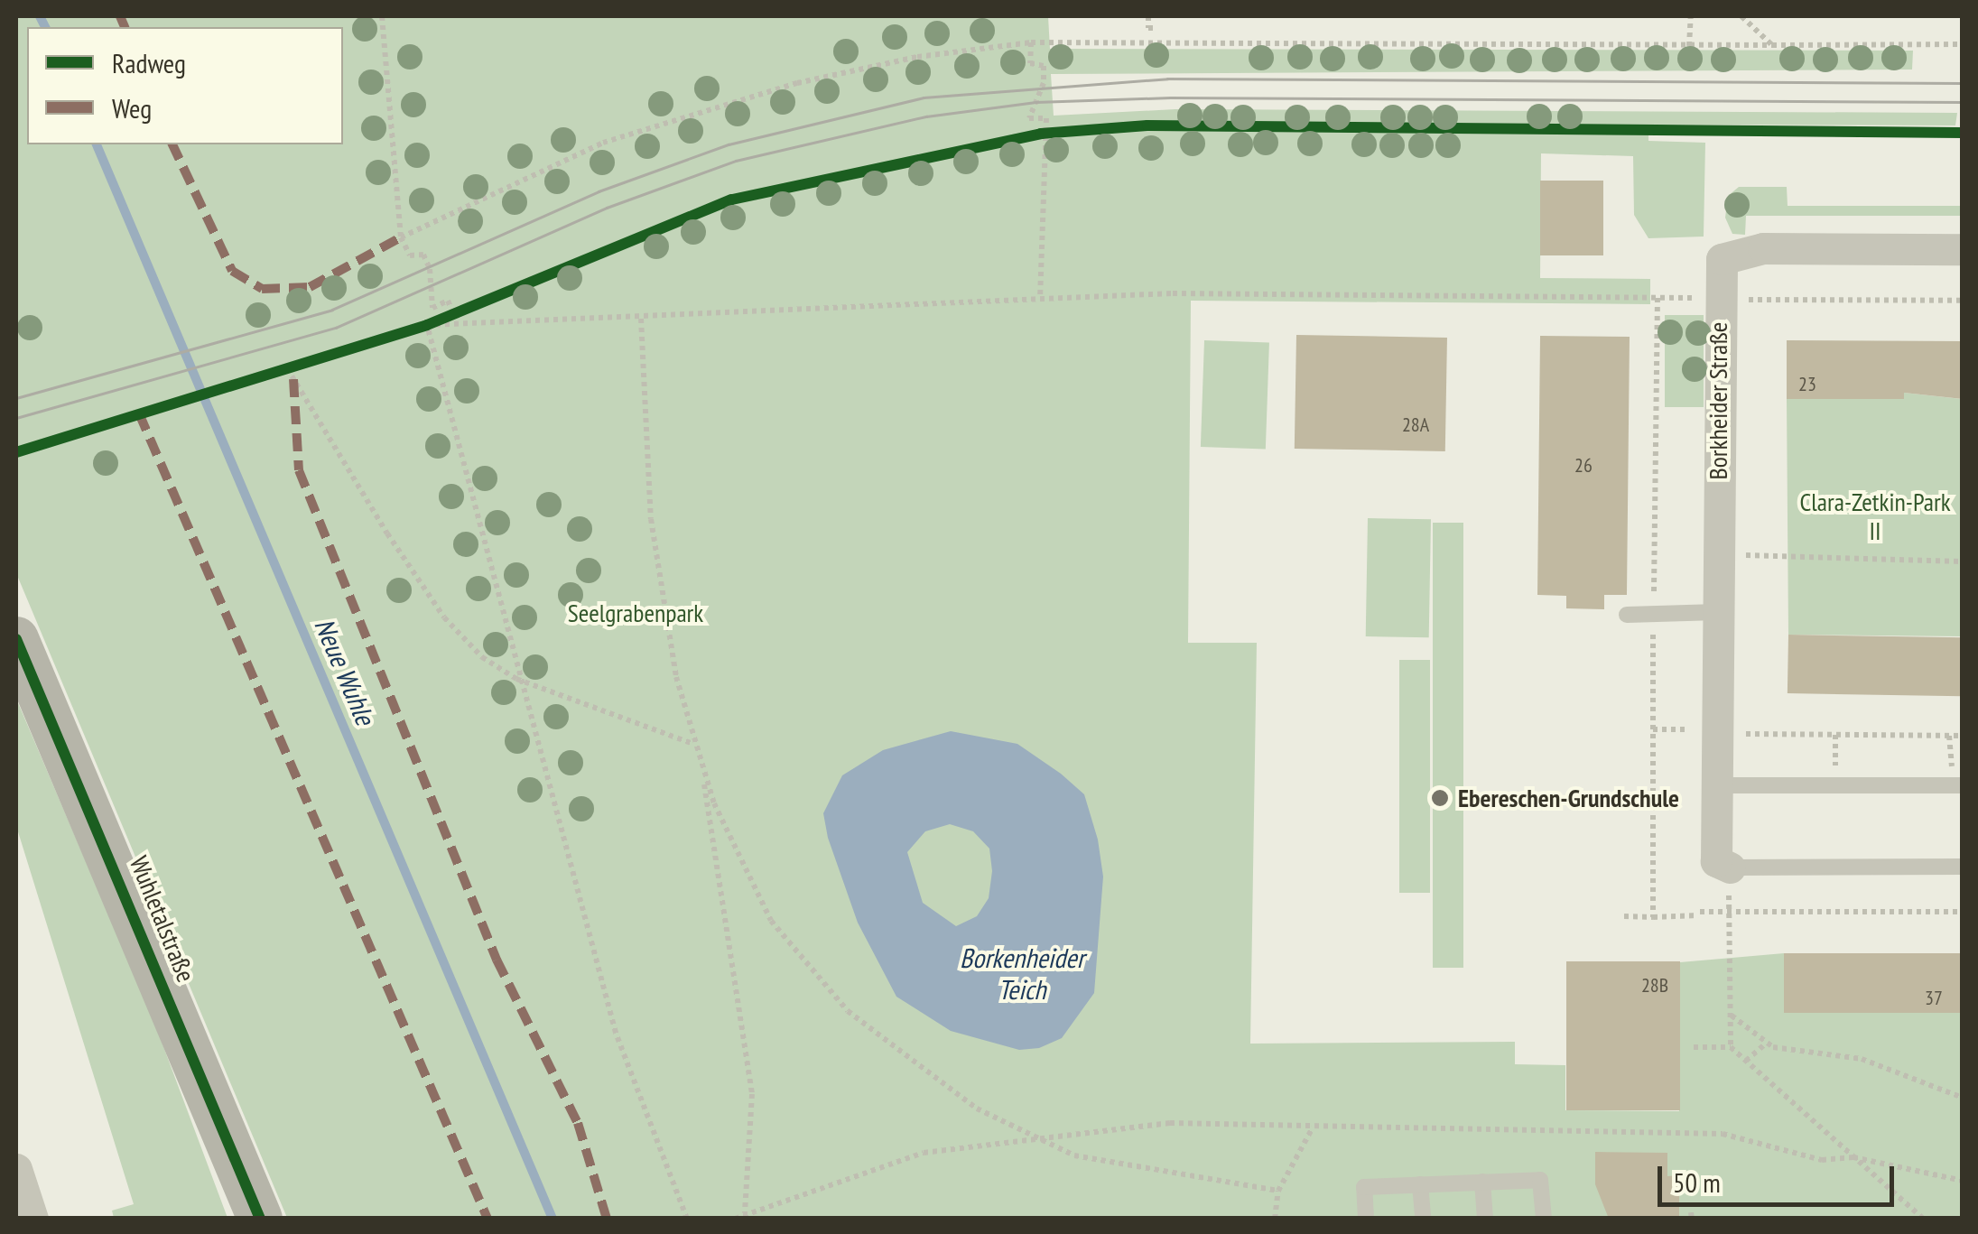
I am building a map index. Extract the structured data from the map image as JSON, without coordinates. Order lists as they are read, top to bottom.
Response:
{
  "streets": {
    "main road": ["Wuhletalstraße"],
    "street": ["Borkheider Straße"]
  },
  "water": ["Neue Wuhle", "Borkenheider Teich"],
  "parks": ["Clara-Zetkin-Park II", "Seelgrabenpark"],
  "places": ["Ebereschen-Grundschule"],
  "house_numbers": [
    "23",
    "28A",
    "26",
    "28B",
    "37"
  ],
  "legend": ["Radweg", "Weg"],
  "scale_bar": "50 m"
}
